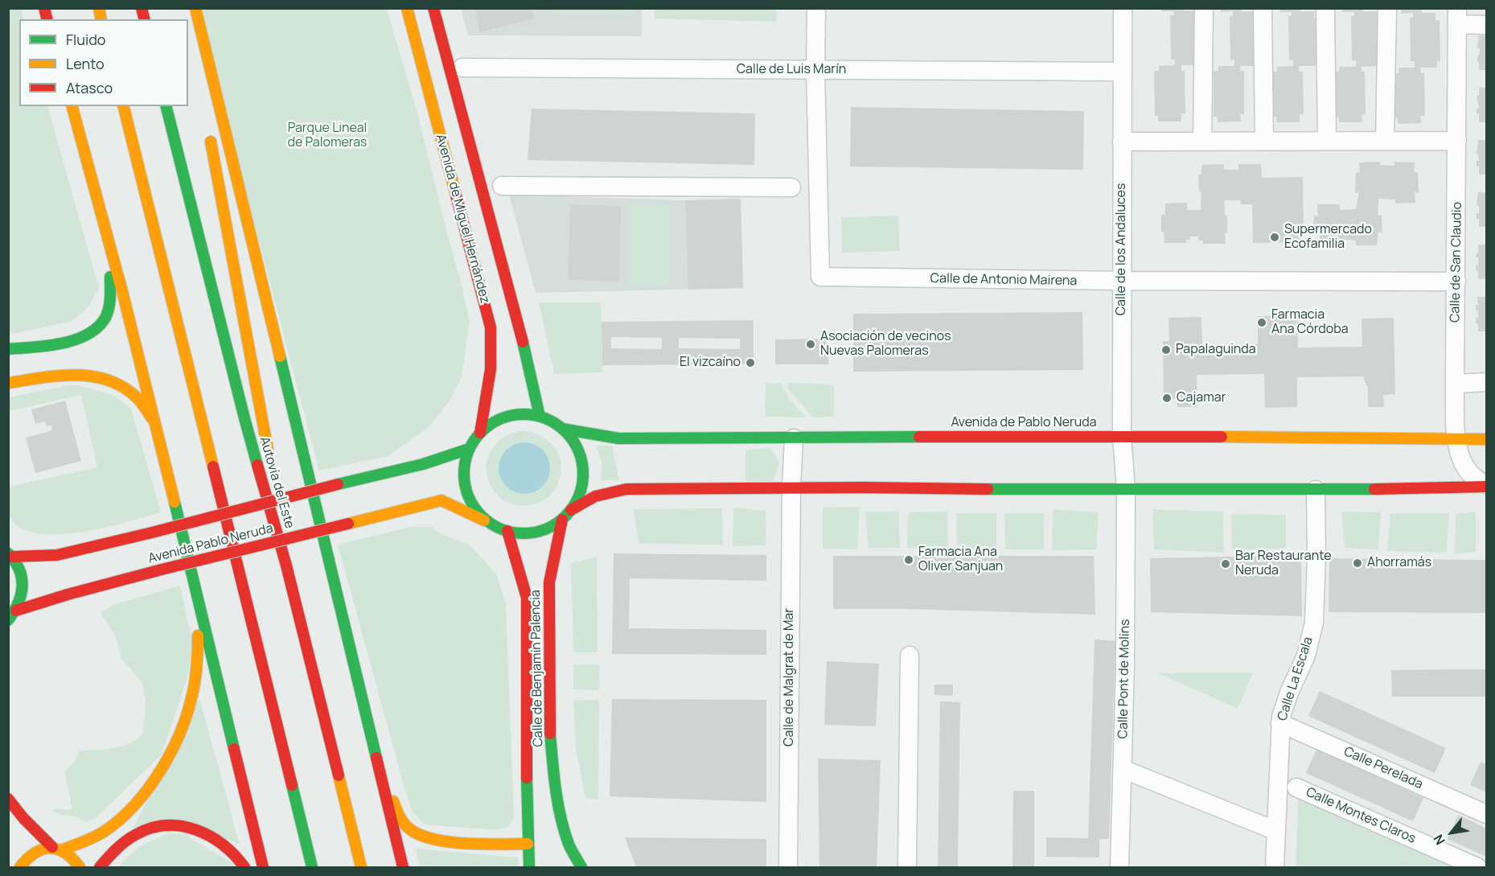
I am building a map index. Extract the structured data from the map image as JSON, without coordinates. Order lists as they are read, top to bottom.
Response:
{
  "streets": {
    "main road": [
      "Avenida de Miguel Hernández",
      "Avenida de Pablo Neruda",
      "Autovía del Este",
      "Avenida Pablo Neruda",
      "Calle de Benjamín Palencia"
    ],
    "street": [
      "Calle de Luis Marín",
      "Calle de los Andaluces",
      "Calle de San Claudio",
      "Calle de Antonio Mairena",
      "Calle de Malgrat de Mar",
      "Calle Pont de Molins",
      "Calle La Escala",
      "Calle Perelada",
      "Calle Montes Claros"
    ]
  },
  "crossings": [
    ["Calle de Luis Marín", "Calle de los Andaluces"],
    ["Calle de Luis Marín", "Calle de Antonio Mairena"],
    ["Avenida de Miguel Hernández", "Avenida de Pablo Neruda"],
    ["Avenida de Miguel Hernández", "Avenida Pablo Neruda"],
    ["Avenida de Miguel Hernández", "Calle de Benjamín Palencia"],
    ["Calle de los Andaluces", "Calle de Antonio Mairena"],
    ["Calle de los Andaluces", "Avenida de Pablo Neruda"],
    ["Calle de los Andaluces", "Calle Pont de Molins"],
    ["Calle de San Claudio", "Calle de Antonio Mairena"],
    ["Calle de San Claudio", "Avenida de Pablo Neruda"],
    ["Avenida de Pablo Neruda", "Avenida Pablo Neruda"],
    ["Avenida de Pablo Neruda", "Calle de Benjamín Palencia"],
    ["Avenida de Pablo Neruda", "Calle de Malgrat de Mar"],
    ["Avenida Pablo Neruda", "Calle de Benjamín Palencia"],
    ["Calle La Escala", "Calle Perelada"]
  ],
  "parks": ["Parque Lineal de Palomeras"],
  "places": [
    "Supermercado Ecofamilia",
    "Farmacia Ana Córdoba",
    "Asociación de vecinos Nuevas Palomeras",
    "Papalaguinda",
    "El vizcaíno",
    "Cajamar",
    "Farmacia Ana Oliver Sanjuan",
    "Ahorramás",
    "Bar Restaurante Neruda"
  ],
  "legend": ["Fluido", "Lento", "Atasco"],
  "north": "bottom left"
}
